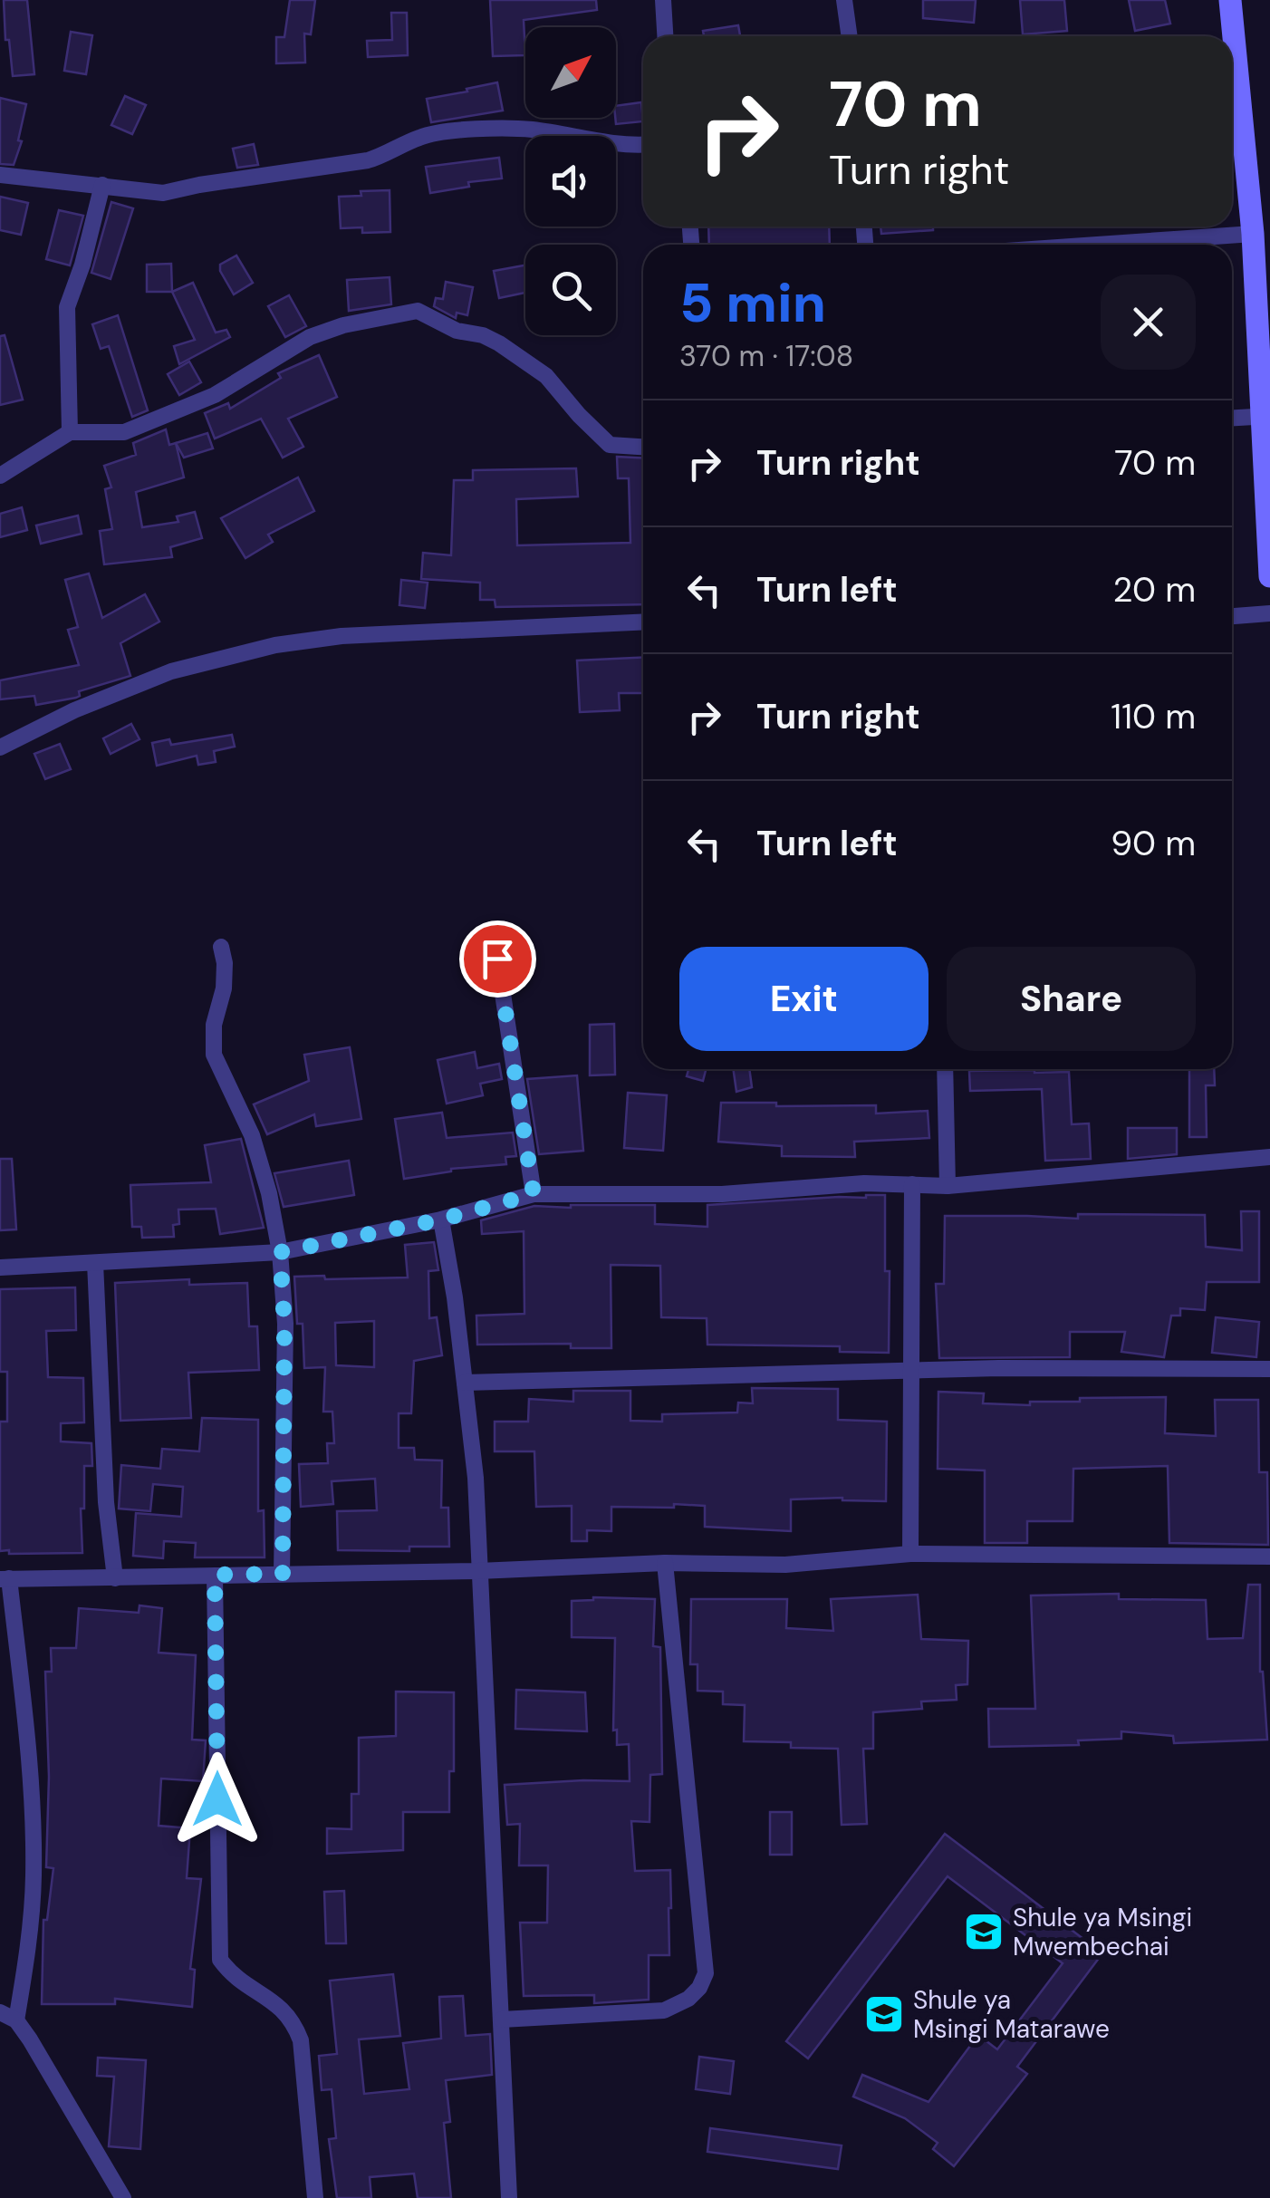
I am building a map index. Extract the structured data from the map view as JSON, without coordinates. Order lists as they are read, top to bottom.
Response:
{
  "places": {
    "school or university": ["Shule ya Msingi Mwembechai", "Shule ya Msingi Matarawe"]
  },
  "north": "top right",
  "page": {
    "turn": ["70 m", "Turn right"],
    "heading": ["5 min", "370 m · 17:08"],
    "list": [
      {
        "name": "Turn right",
        "value": "70 m"
      },
      {
        "name": "Turn left",
        "value": "20 m"
      },
      {
        "name": "Turn right",
        "value": "110 m"
      },
      {
        "name": "Turn left",
        "value": "90 m"
      }
    ],
    "buttons": ["Exit", "Share"]
  }
}
